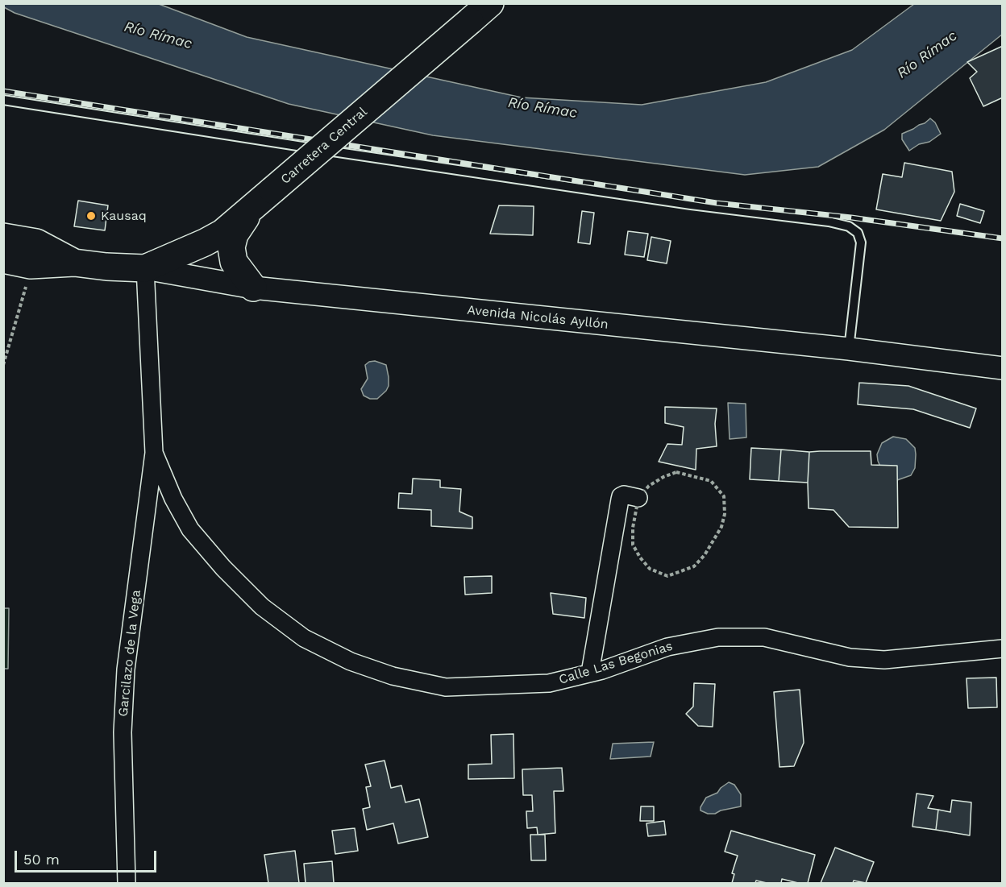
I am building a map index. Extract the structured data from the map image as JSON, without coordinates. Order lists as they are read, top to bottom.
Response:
{
  "streets": {
    "highway": ["Carretera Central", "Avenida Nicolás Ayllón"],
    "street": ["Garcilazo de la Vega", "Calle Las Begonias"]
  },
  "crossings": [
    ["Carretera Central", "Avenida Nicolás Ayllón"],
    ["Garcilazo de la Vega", "Calle Las Begonias"]
  ],
  "water": ["Río Rímac"],
  "places": ["Kausaq"],
  "scale_bar": "50 m"
}
